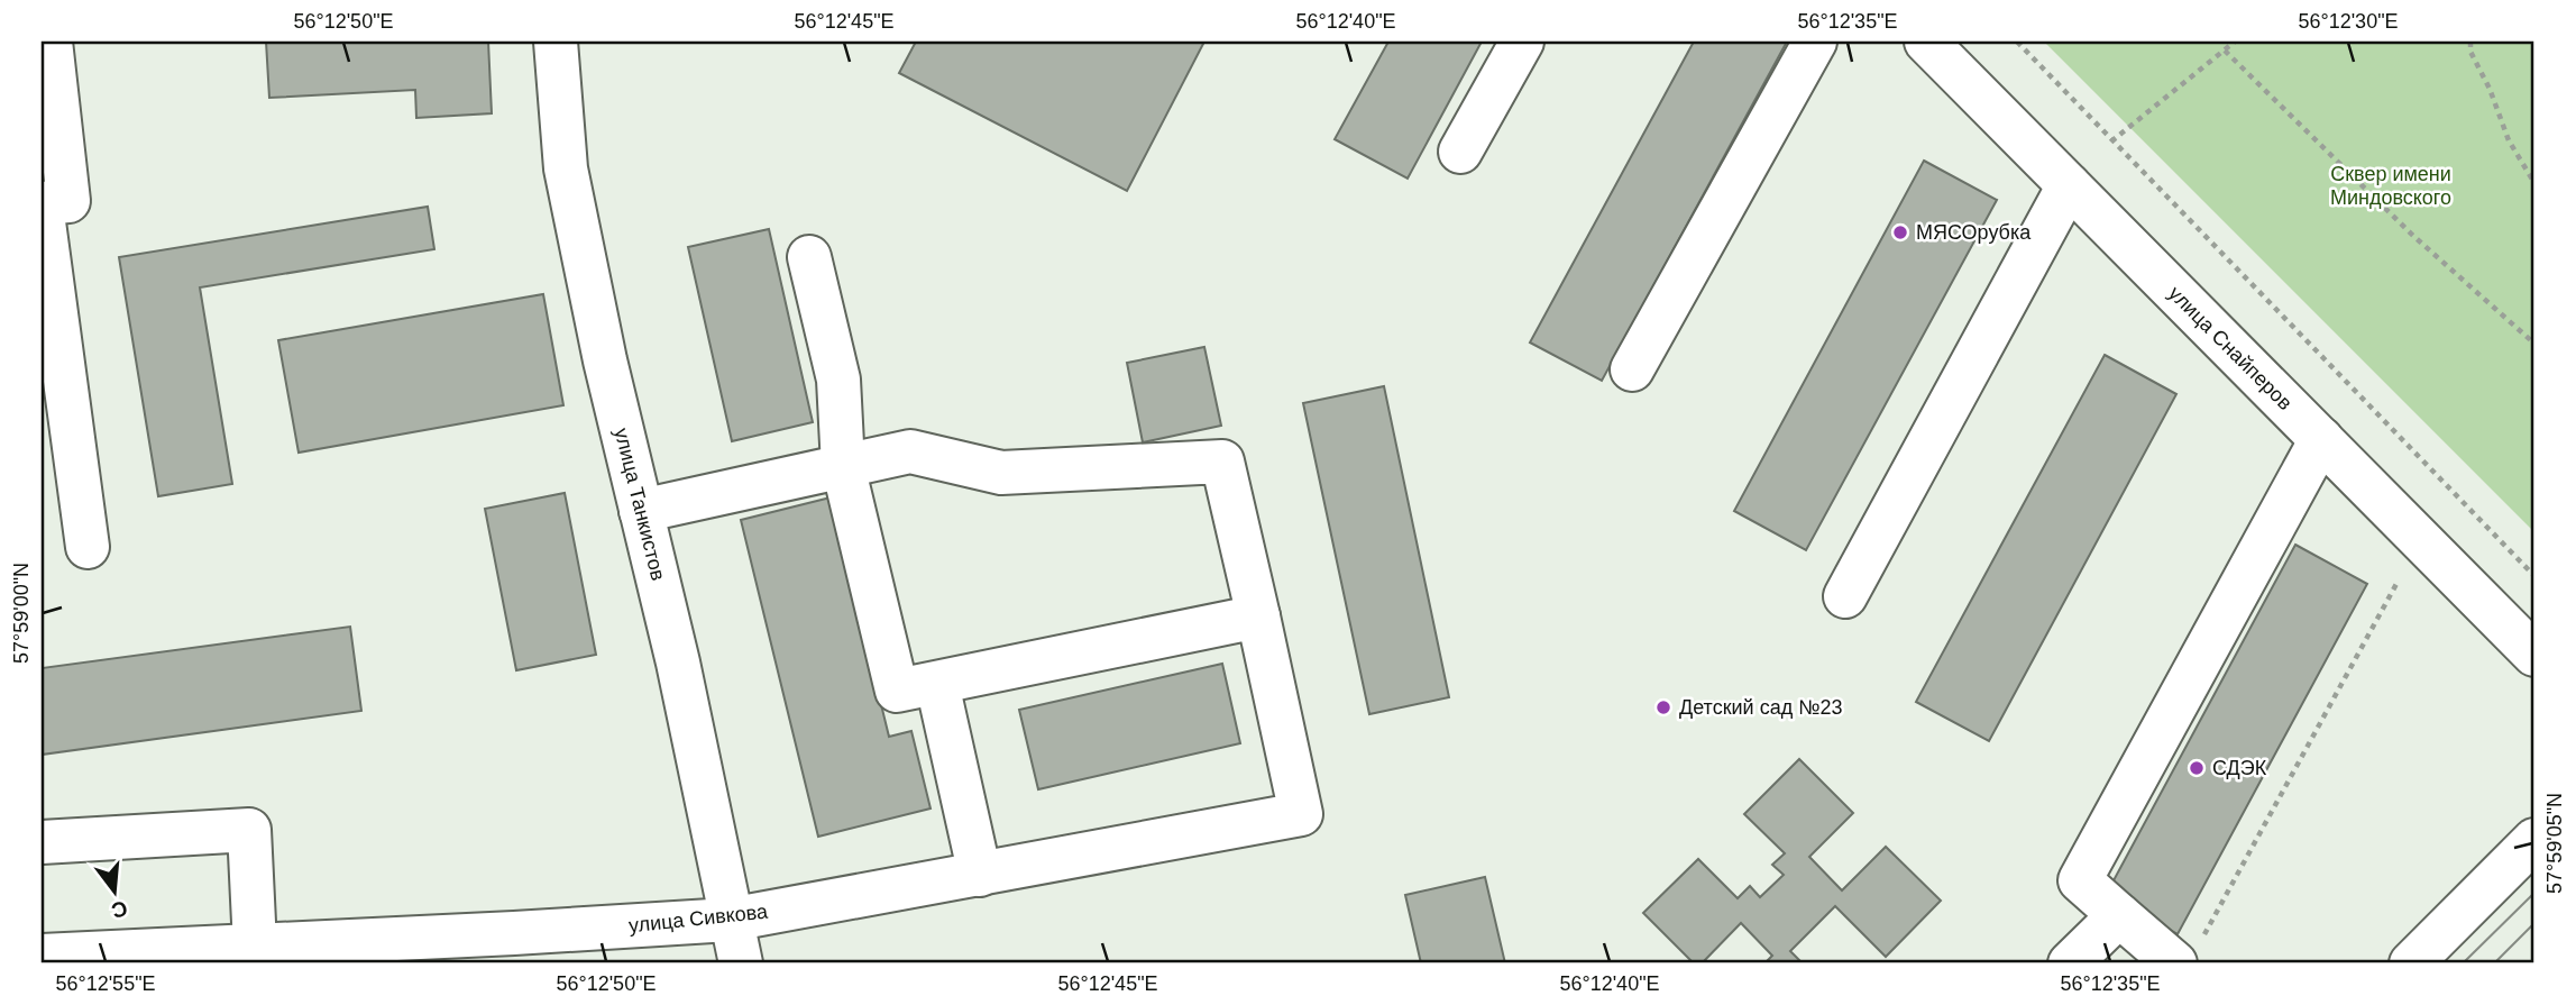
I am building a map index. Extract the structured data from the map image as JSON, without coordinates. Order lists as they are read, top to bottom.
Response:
{
  "streets": {
    "street": ["улица Снайперов", "улица Танкистов", "улица Сивкова"]
  },
  "crossings": [
    ["улица Танкистов", "улица Сивкова"]
  ],
  "parks": ["Сквер имени Миндовского"],
  "places": ["МЯСОрубка", "Детский сад №23", "СДЭК"],
  "north": "bottom",
  "coordinates": [
    "56°12'50\"E",
    "56°12'45\"E",
    "56°12'40\"E",
    "56°12'35\"E",
    "56°12'30\"E",
    "57°59'00\"N",
    "57°59'05\"N",
    "56°12'55\"E"
  ]
}
